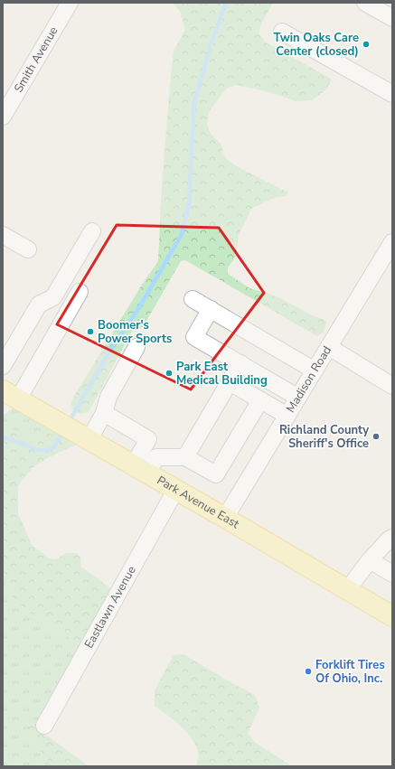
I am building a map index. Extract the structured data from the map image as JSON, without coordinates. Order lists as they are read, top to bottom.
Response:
{
  "streets": {
    "main road": ["Park Avenue East"],
    "street": ["Smith Avenue", "Madison Road", "Eastlawn Avenue"]
  },
  "crossings": [
    ["Madison Road", "Park Avenue East"],
    ["Park Avenue East", "Eastlawn Avenue"]
  ],
  "places": [
    "Twin Oaks Care Center (closed)",
    "Boomer's Power Sports",
    "Park East Medical Building",
    "Richland County Sheriff's Office",
    "Forklift Tires Of Ohio, Inc."
  ]
}
